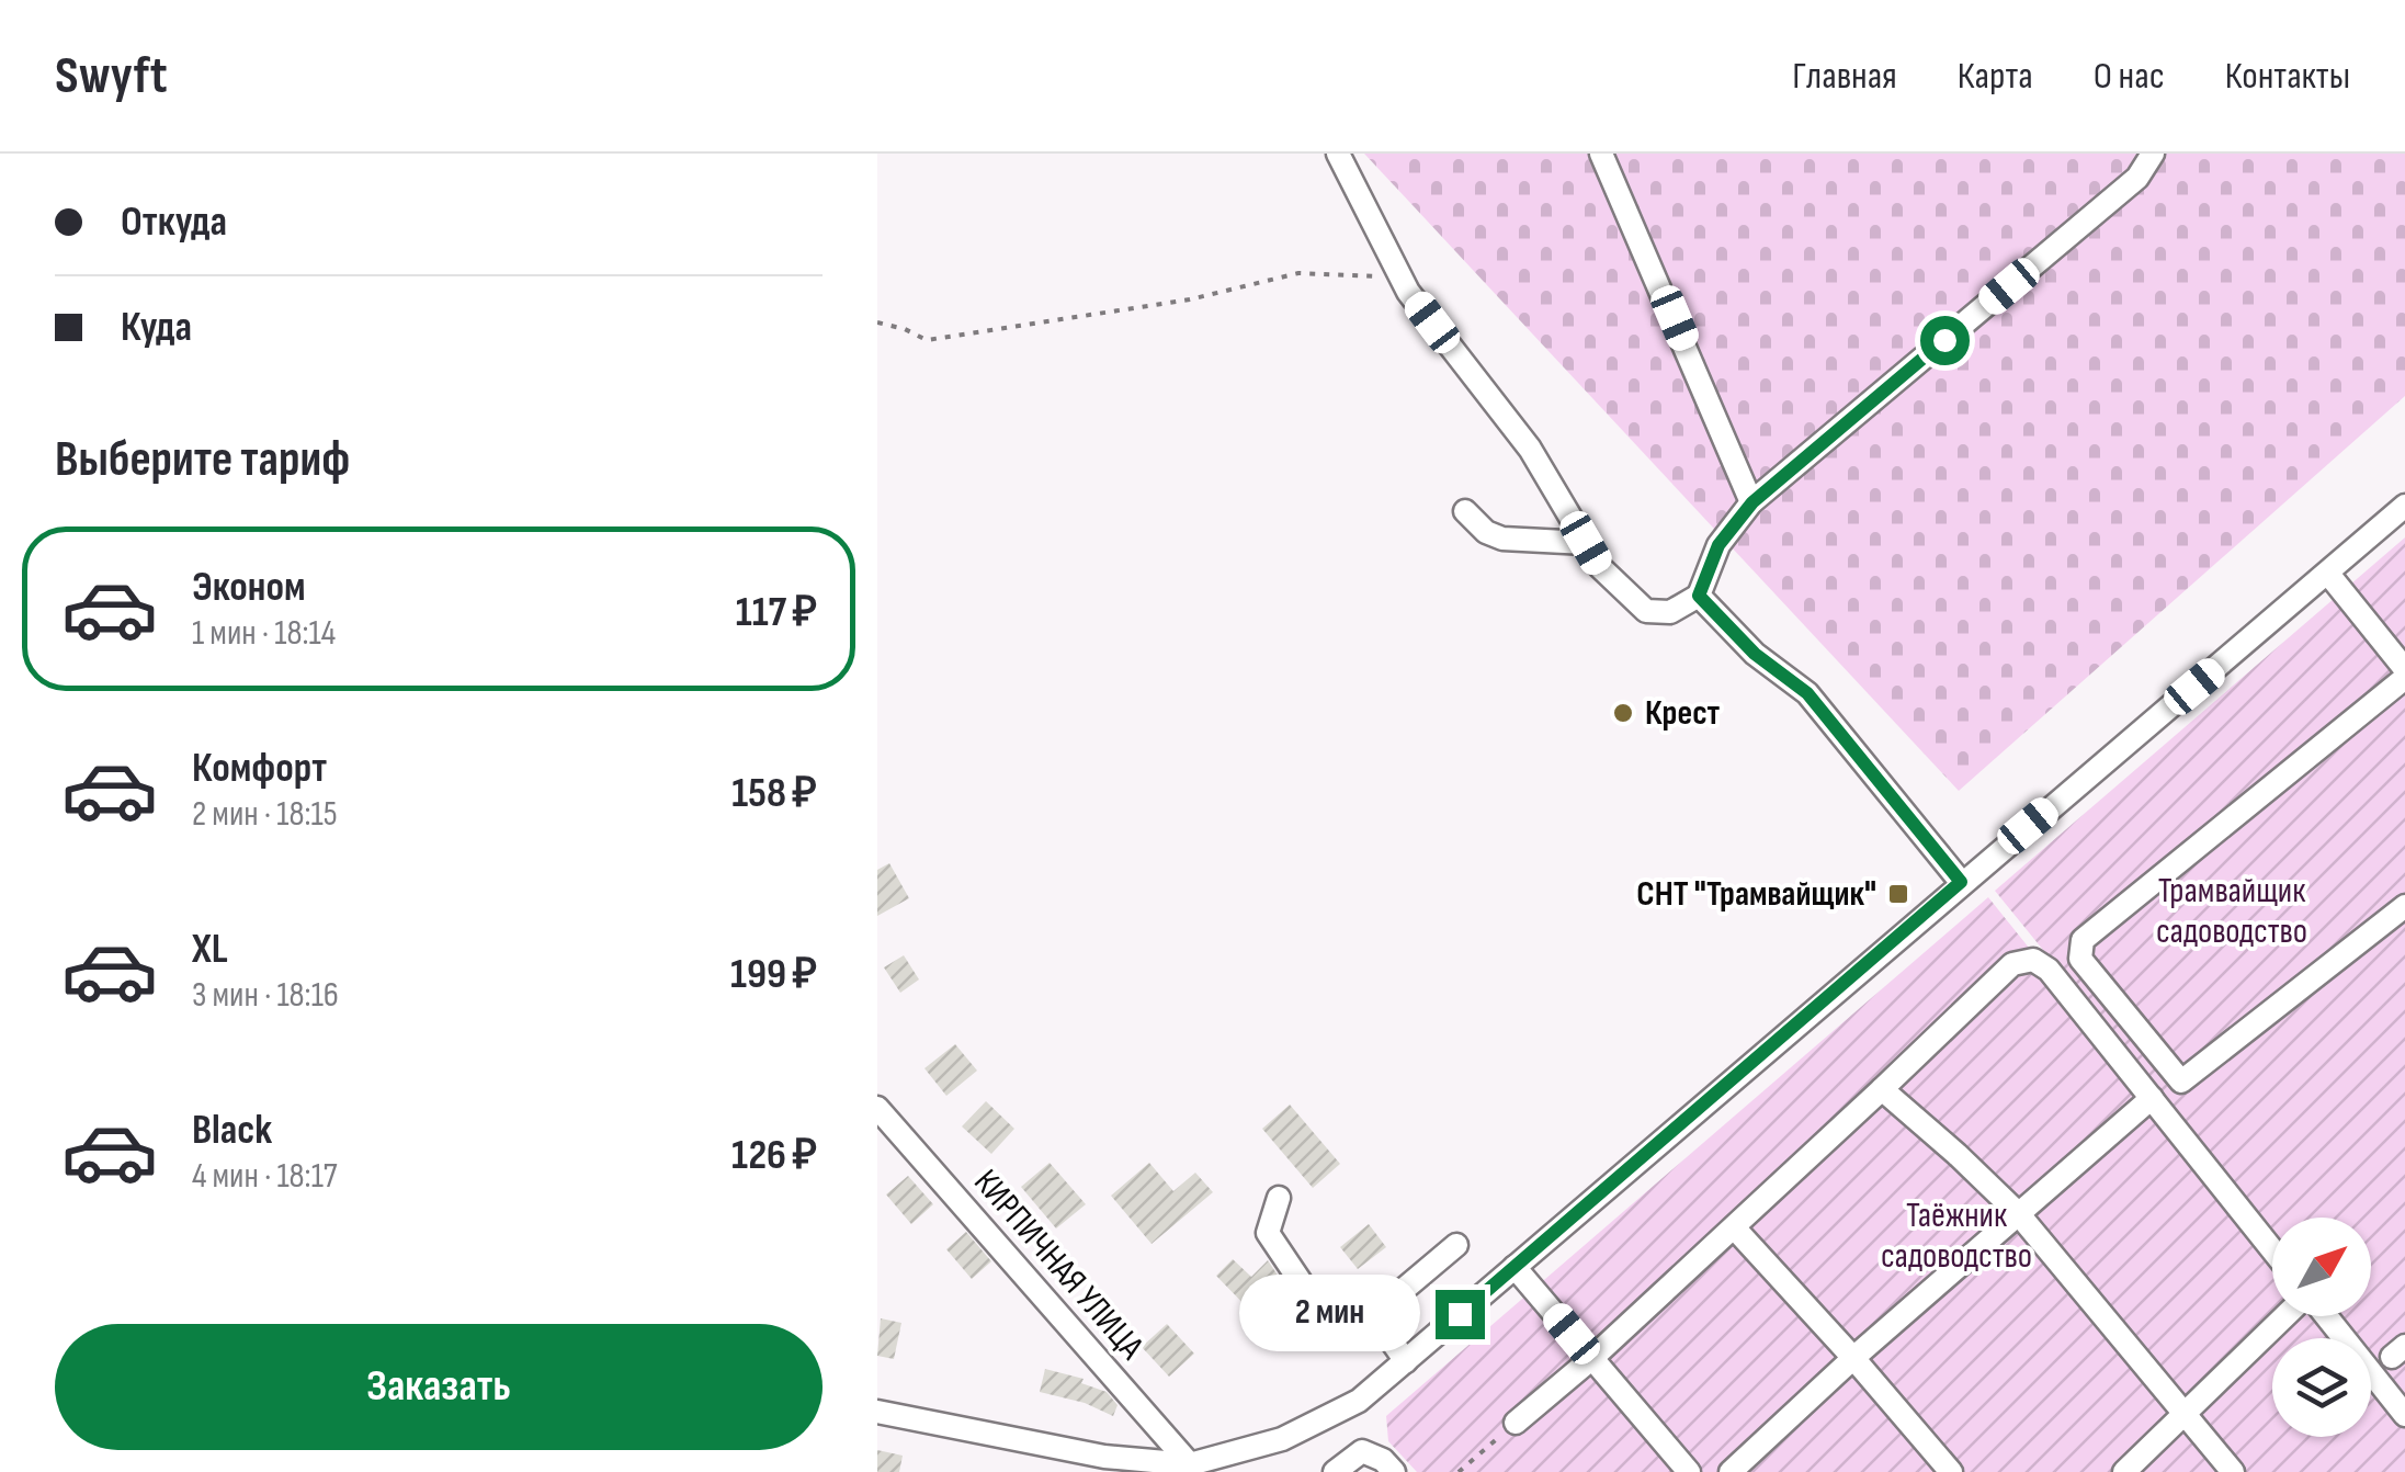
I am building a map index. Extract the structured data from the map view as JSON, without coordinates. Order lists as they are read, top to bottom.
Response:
{
  "streets": {
    "street": ["КИРПИЧНАЯ УЛИЦА"]
  },
  "parks": ["Трамвайщик садоводство", "Таёжник садоводство"],
  "places": {
    "other": ["Крест"],
    "transit": ["СНТ \"Трамвайщик\""]
  },
  "north": "top right",
  "page": {
    "header": "Swyft",
    "nav": [
      "Главная",
      "Карта",
      "О нас",
      "Контакты"
    ],
    "banner": ["Откуда", "Куда"],
    "heading": "Выберите тариф",
    "list": [
      {
        "name": "Эконом",
        "note": "1 мин · 18:14",
        "value": "117 ₽"
      },
      {
        "name": "Комфорт",
        "note": "2 мин · 18:15",
        "value": "158 ₽"
      },
      {
        "name": "XL",
        "note": "3 мин · 18:16",
        "value": "199 ₽"
      },
      {
        "name": "Black",
        "note": "4 мин · 18:17",
        "value": "126 ₽"
      }
    ],
    "bubble": "2 мин",
    "buttons": "Заказать"
  }
}
